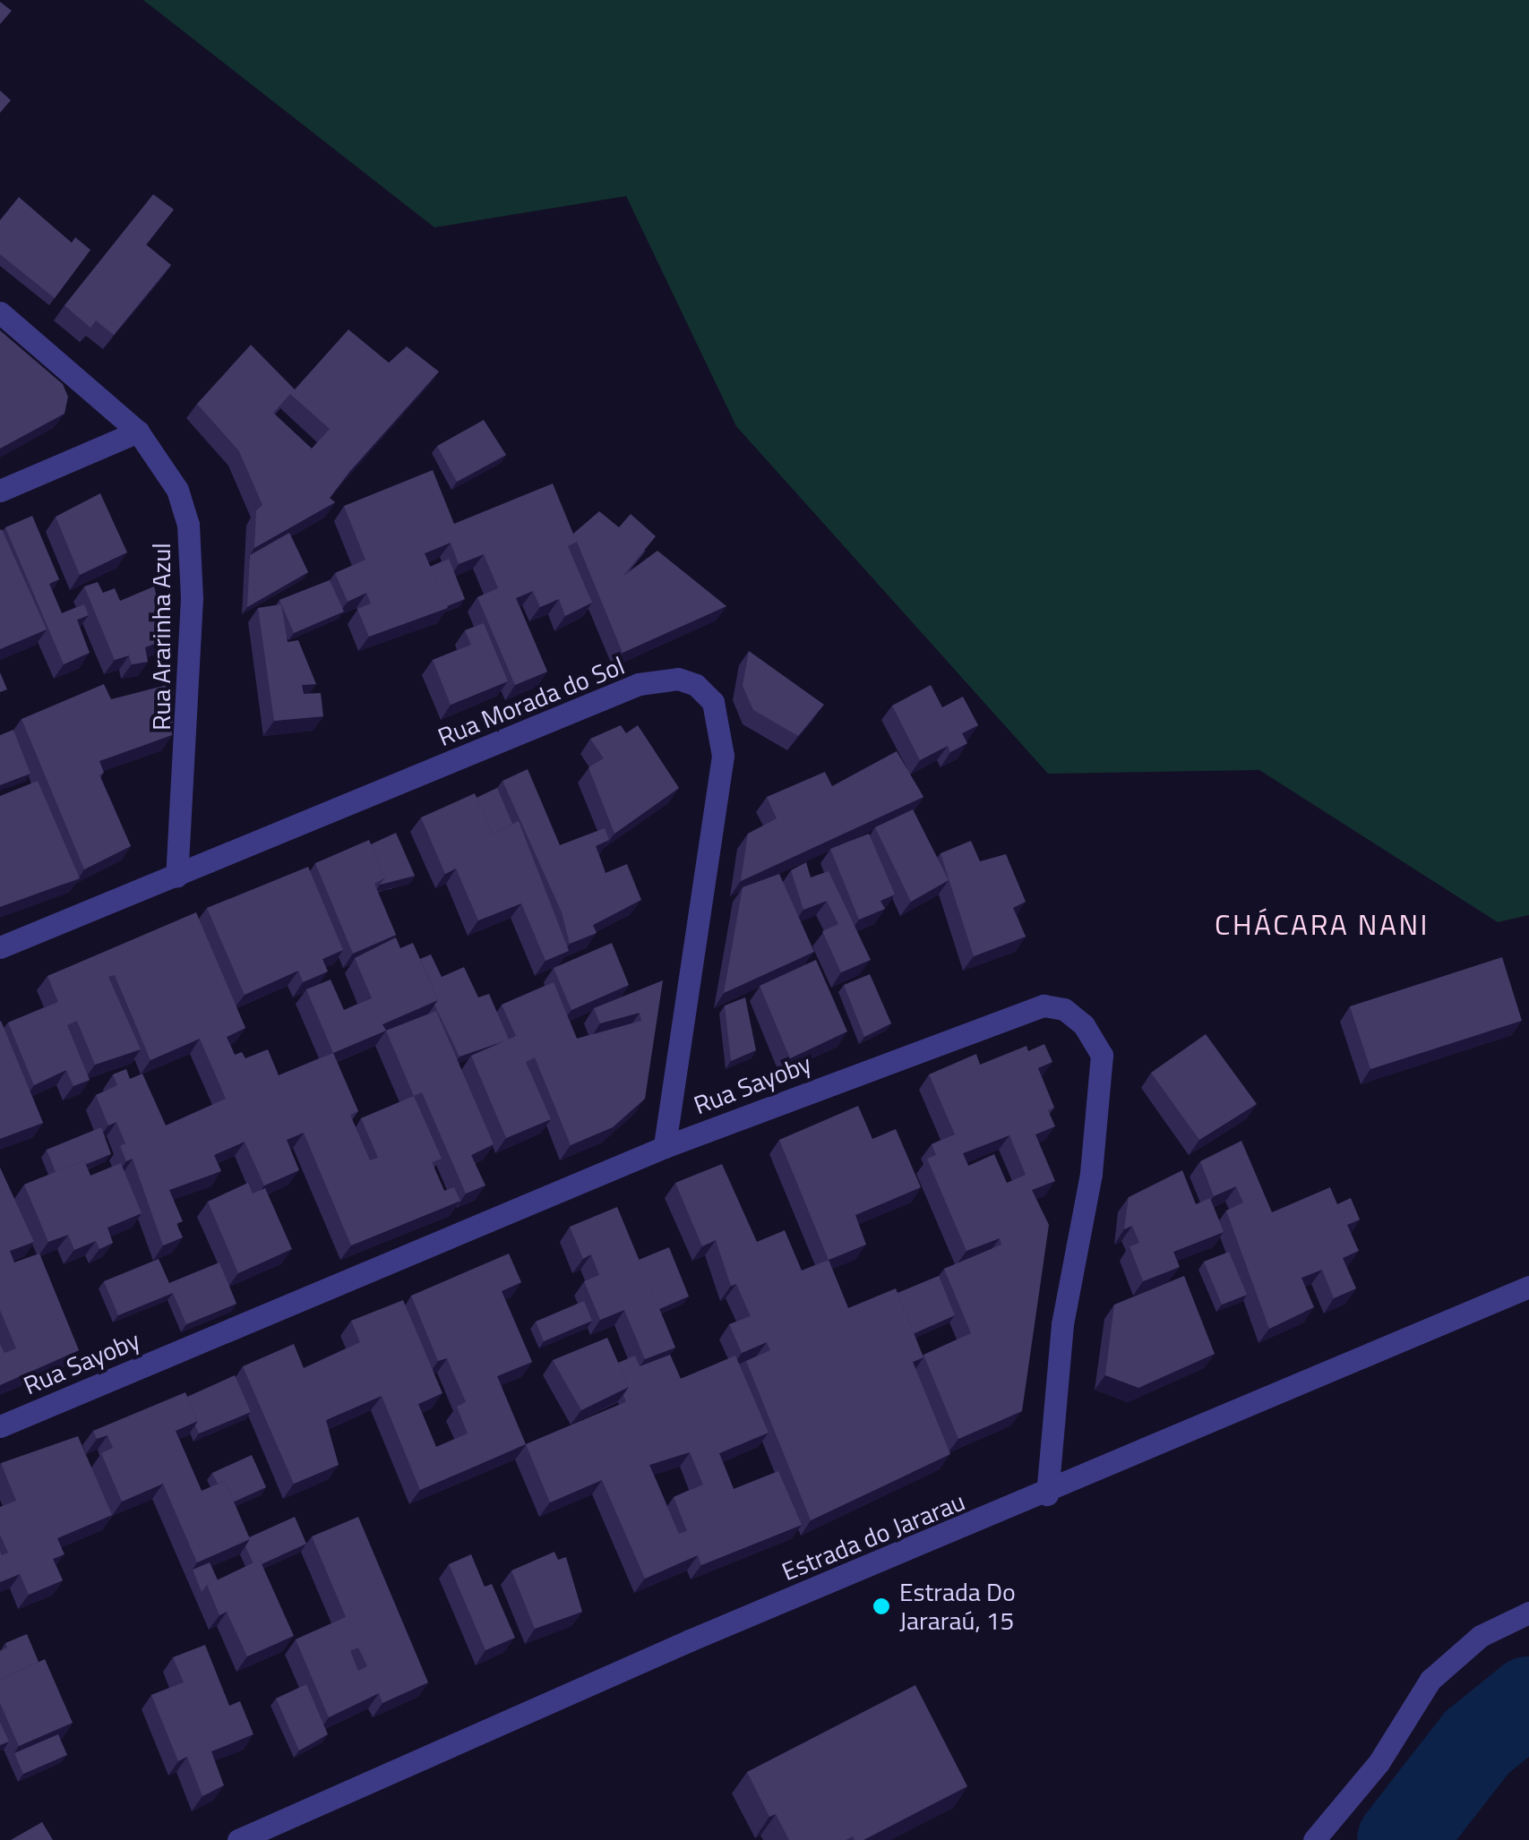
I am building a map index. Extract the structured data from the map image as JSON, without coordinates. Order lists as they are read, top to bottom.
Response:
{
  "streets": {
    "street": [
      "Rua Ararinha Azul",
      "Rua Morada do Sol",
      "Rua Sayoby",
      "Estrada do Jararau"
    ]
  },
  "crossings": [
    ["Rua Ararinha Azul", "Rua Morada do Sol"],
    ["Rua Morada do Sol", "Rua Sayoby"],
    ["Rua Sayoby", "Estrada do Jararau"]
  ],
  "districts": ["CHÁCARA NANI"],
  "places": ["Estrada Do Jararaú, 15"]
}
